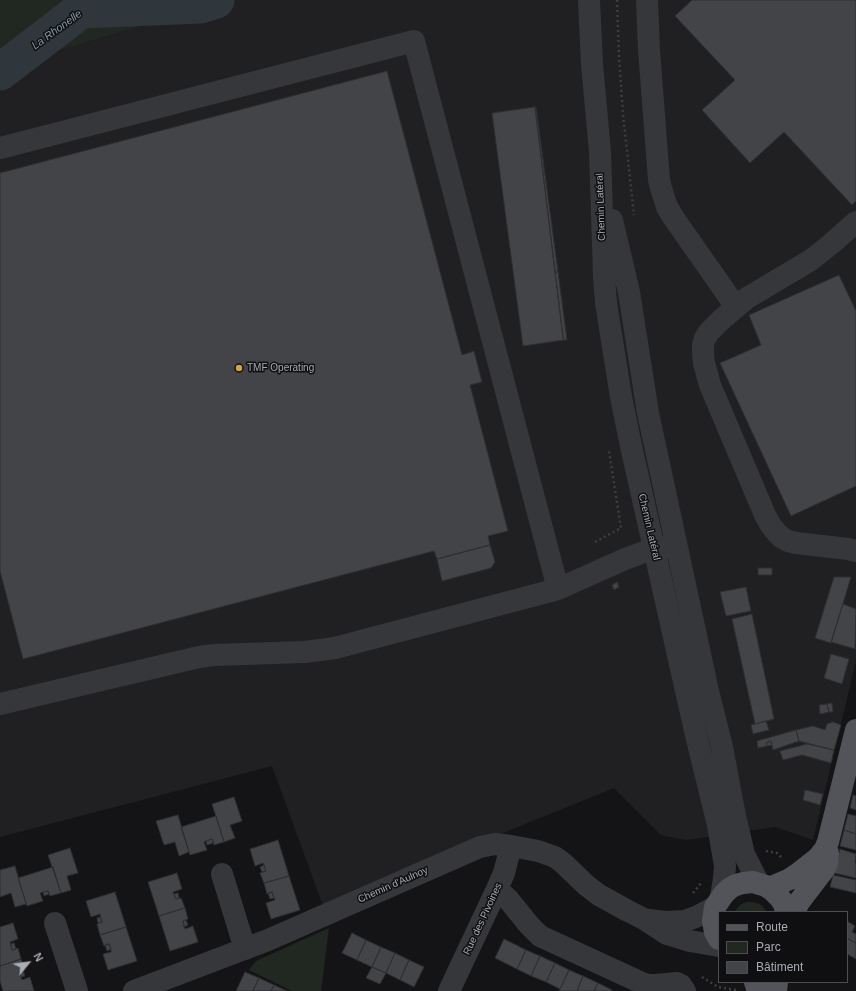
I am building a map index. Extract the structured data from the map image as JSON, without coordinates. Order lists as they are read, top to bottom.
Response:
{
  "streets": {
    "street": ["Chemin Latéral", "Chemin d'Aulnoy", "Rue des Pivoines"]
  },
  "crossings": [
    ["Chemin Latéral", "Chemin d'Aulnoy"],
    ["Chemin d'Aulnoy", "Rue des Pivoines"]
  ],
  "water": ["La Rhonelle"],
  "places": ["TMF Operating"],
  "legend": ["Route", "Parc", "Bâtiment"],
  "north": "top right"
}
